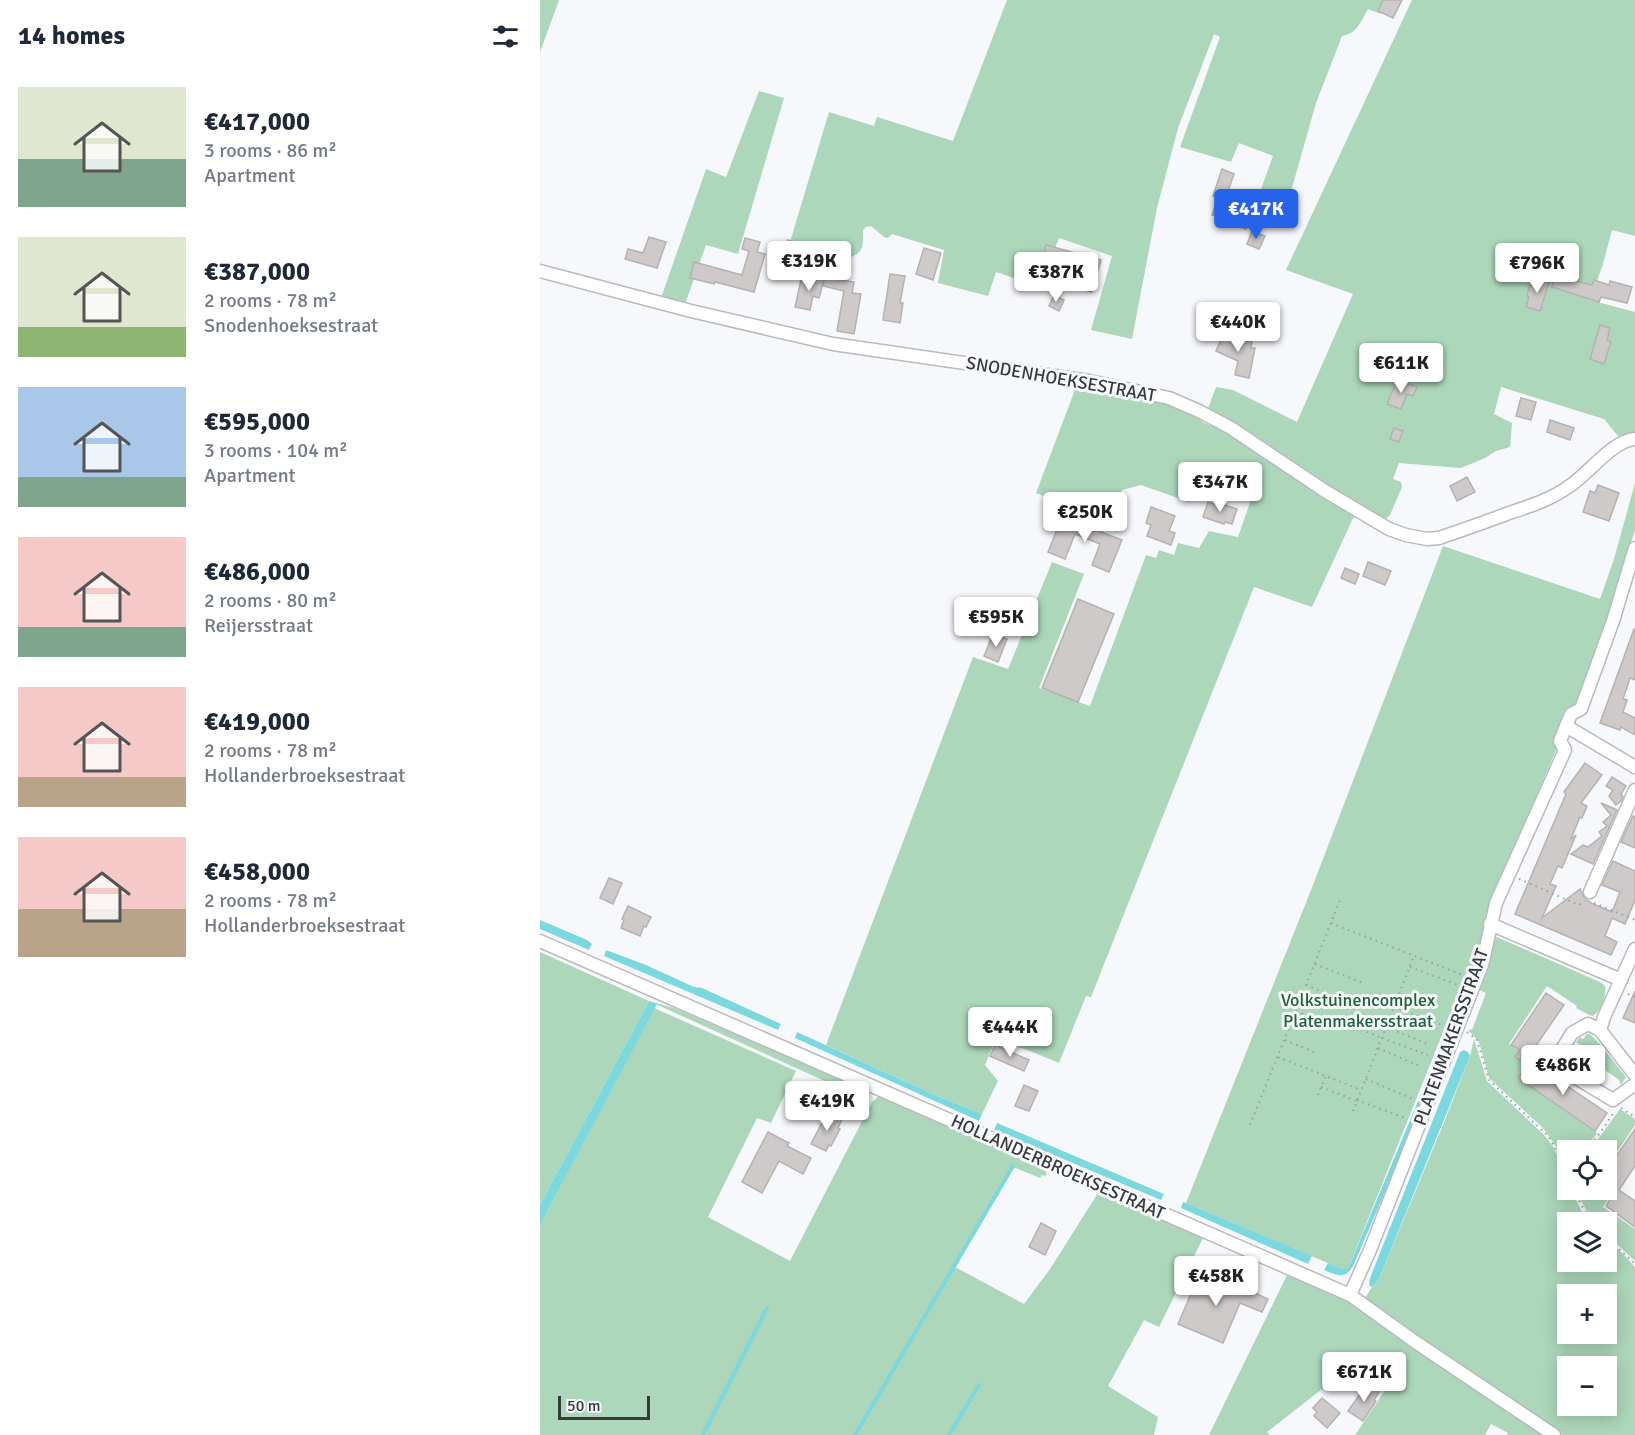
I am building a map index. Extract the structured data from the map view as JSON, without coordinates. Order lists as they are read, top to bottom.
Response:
{
  "streets": {
    "street": ["SNODENHOEKSESTRAAT", "PLATENMAKERSSTRAAT", "HOLLANDERBROEKSESTRAAT"]
  },
  "crossings": [
    ["PLATENMAKERSSTRAAT", "HOLLANDERBROEKSESTRAAT"]
  ],
  "parks": ["Volkstuinencomplex Platenmakersstraat"],
  "scale_bar": "50 m",
  "page": {
    "heading": "14 homes",
    "list": [
      {
        "name": "€417,000",
        "note": "3 rooms · 86 m² · Apartment"
      },
      {
        "name": "€387,000",
        "note": "2 rooms · 78 m² · Snodenhoeksestraat"
      },
      {
        "name": "€595,000",
        "note": "3 rooms · 104 m² · Apartment"
      },
      {
        "name": "€486,000",
        "note": "2 rooms · 80 m² · Reijersstraat"
      },
      {
        "name": "€419,000",
        "note": "2 rooms · 78 m² · Hollanderbroeksestraat"
      },
      {
        "name": "€458,000",
        "note": "2 rooms · 78 m² · Hollanderbroeksestraat"
      }
    ],
    "price": [
      "€417K",
      "€319K",
      "€796K",
      "€387K",
      "€440K",
      "€611K",
      "€347K",
      "€250K",
      "€595K",
      "€444K",
      "€486K",
      "€419K",
      "€458K",
      "€671K"
    ],
    "map_buttons": ["+", "−"],
    "scale": "50 m"
  }
}
